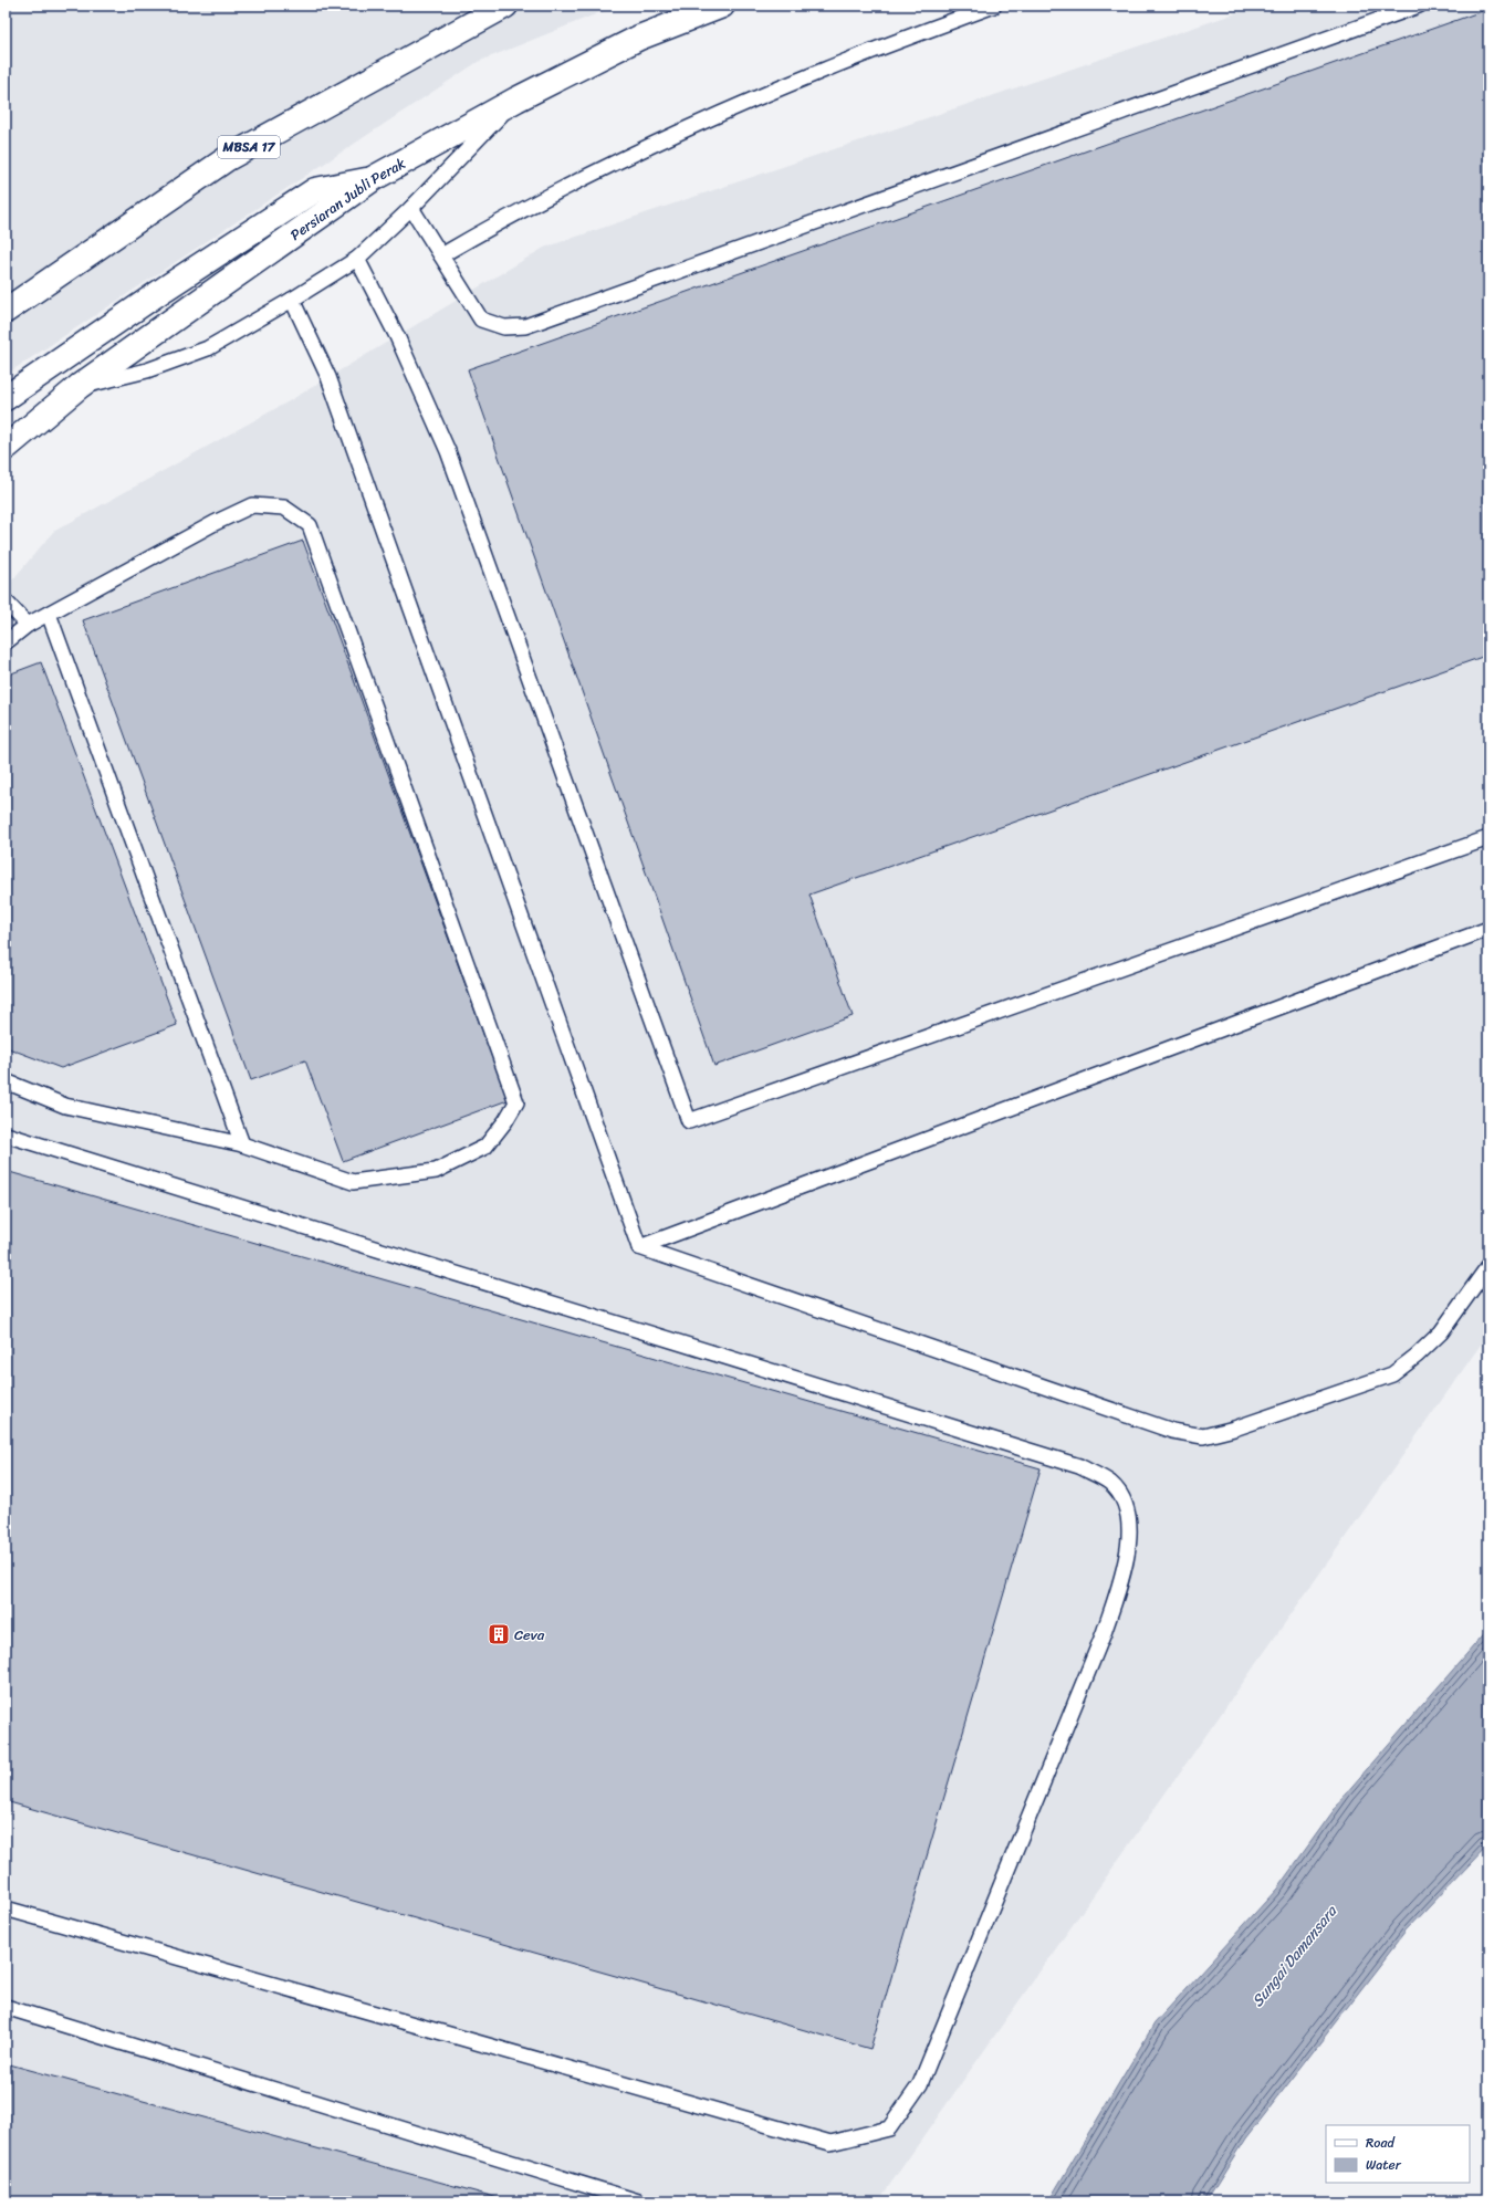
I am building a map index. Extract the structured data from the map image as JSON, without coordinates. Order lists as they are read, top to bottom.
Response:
{
  "streets": {
    "main road": ["MBSA 17", "Persiaran Jubli Perak"]
  },
  "water": ["Sungai Damansara"],
  "places": {
    "building": ["Ceva"]
  },
  "legend": ["Road", "Water"]
}
